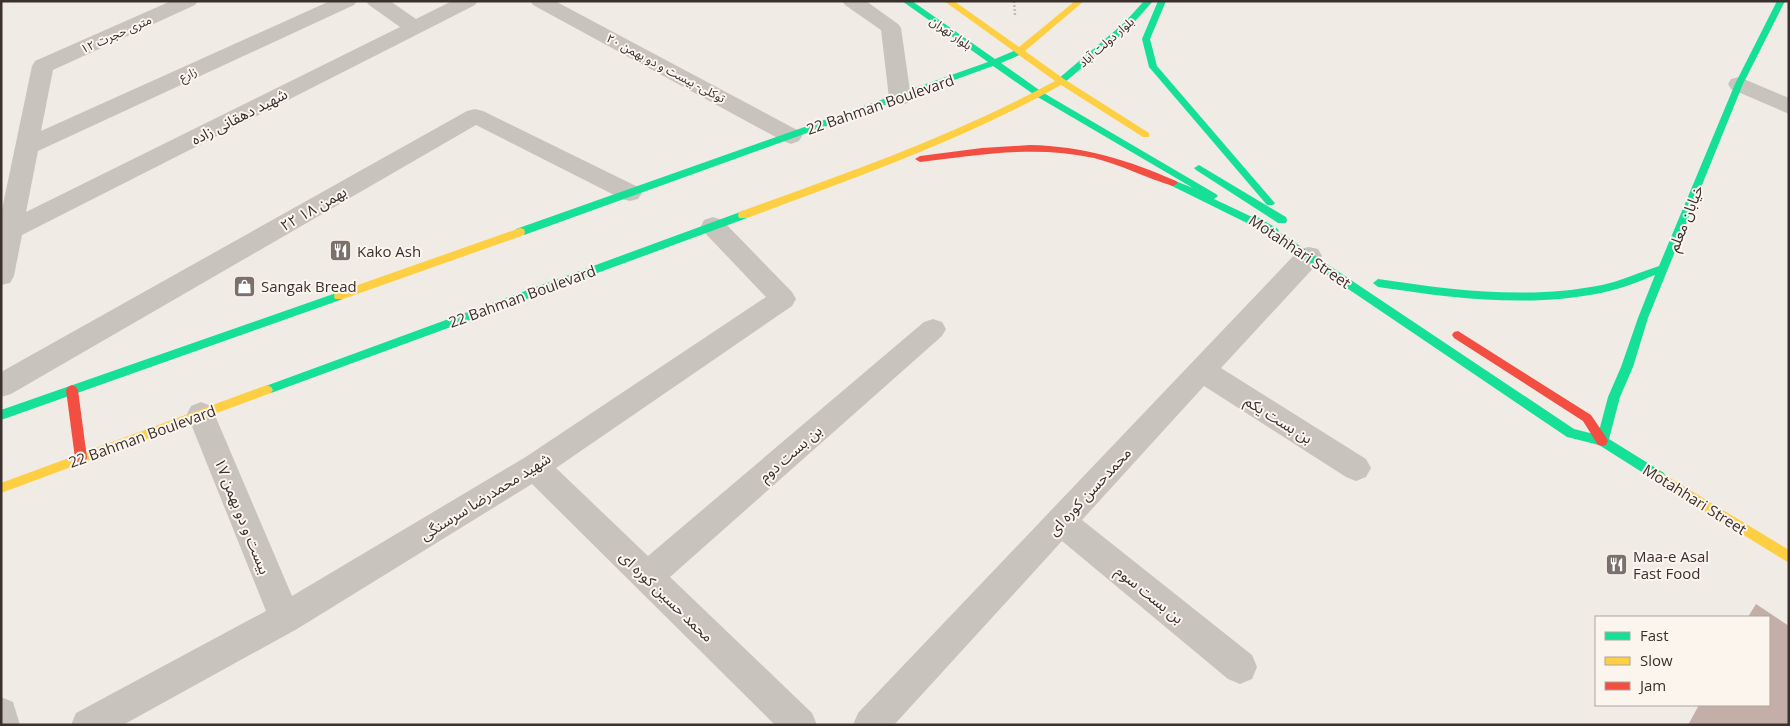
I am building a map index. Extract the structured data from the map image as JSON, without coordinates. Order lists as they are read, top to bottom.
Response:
{
  "streets": {
    "main road": [
      "بلوار تهران",
      "بلوار دولت آباد",
      "22 Bahman Boulevard",
      "خیابان معلم",
      "Motahhari Street"
    ],
    "street": [
      "۱۲ متری حجرت",
      "توکلی- بیست و دو بهمن ۲۰",
      "زارع",
      "شهید دهقانی زاده",
      "۲۲ بهمن ۱۸",
      "بن بست یکم",
      "بن بست دوم",
      "محمدحسن کوره ای",
      "شهید محمدرضا سرسنگی",
      "بیست و دو بهمن ۱۷",
      "بن بست سوم",
      "محمد حسین کوره ای"
    ]
  },
  "crossings": [
    ["بلوار تهران", "22 Bahman Boulevard"],
    ["بلوار تهران", "Motahhari Street"],
    ["۱۲ متری حجرت", "زارع"],
    ["بلوار دولت آباد", "22 Bahman Boulevard"],
    ["بلوار دولت آباد", "Motahhari Street"],
    ["توکلی- بیست و دو بهمن ۲۰", "22 Bahman Boulevard"],
    ["22 Bahman Boulevard", "۲۲ بهمن ۱۸"],
    ["22 Bahman Boulevard", "Motahhari Street"],
    ["22 Bahman Boulevard", "شهید محمدرضا سرسنگی"],
    ["22 Bahman Boulevard", "بیست و دو بهمن ۱۷"],
    ["خیابان معلم", "Motahhari Street"],
    ["Motahhari Street", "محمدحسن کوره ای"],
    ["بن بست یکم", "محمدحسن کوره ای"],
    ["بن بست دوم", "محمد حسین کوره ای"],
    ["محمدحسن کوره ای", "بن بست سوم"],
    ["شهید محمدرضا سرسنگی", "بیست و دو بهمن ۱۷"],
    ["شهید محمدرضا سرسنگی", "محمد حسین کوره ای"]
  ],
  "places": {
    "restaurant": ["Kako Ash", "Maa-e Asal Fast Food"],
    "shop": ["Sangak Bread"]
  },
  "legend": ["Fast", "Slow", "Jam"]
}
